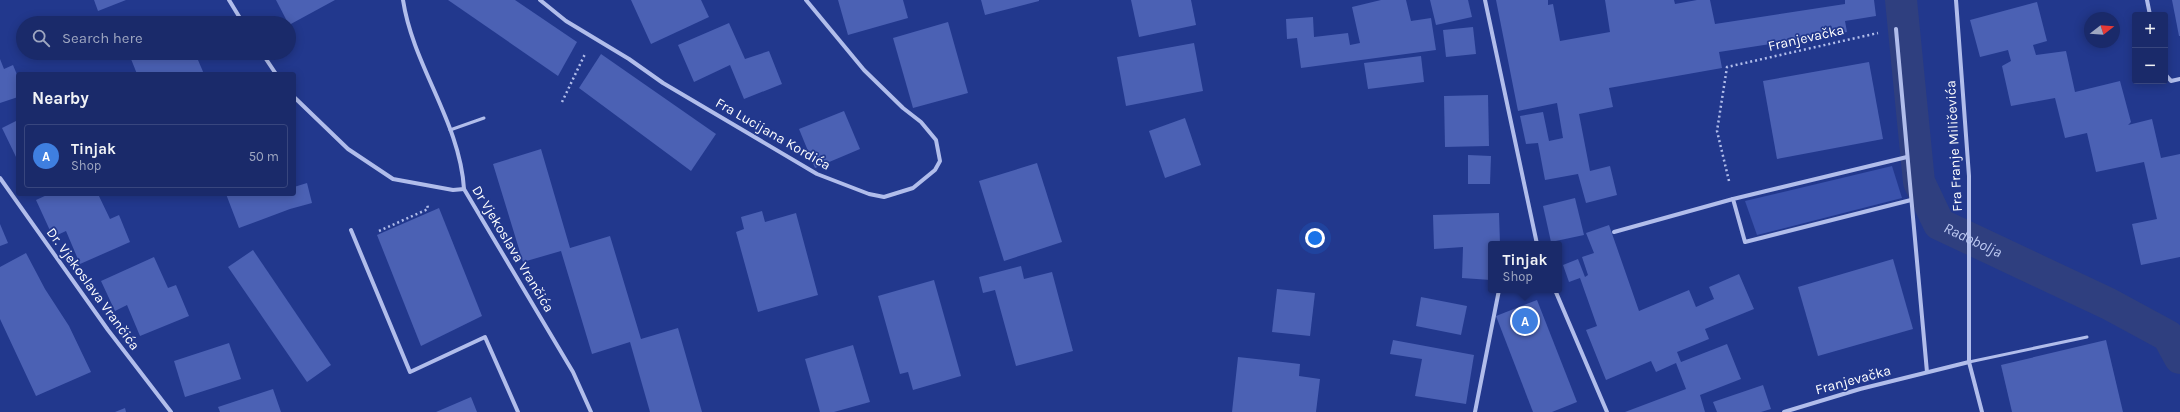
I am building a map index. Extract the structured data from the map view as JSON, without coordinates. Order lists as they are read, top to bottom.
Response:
{
  "streets": {
    "street": [
      "Franjevačka",
      "Fra Lucijana Kordića",
      "Fra Franje Miličevića",
      "Dr Vjekoslava Vrančića",
      "Dr. Vjekoslava Vrančića"
    ]
  },
  "crossings": [
    ["Franjevačka", "Fra Franje Miličevića"]
  ],
  "water": ["Radobolja"],
  "north": "right",
  "page": {
    "map_buttons": ["+", "−"],
    "search": "Search here",
    "heading": "Nearby",
    "list": [
      {
        "mark": "A",
        "name": "Tinjak",
        "note": "Shop",
        "value": "50 m"
      }
    ],
    "popup": ["Tinjak", "Shop"],
    "pins": "A"
  }
}
